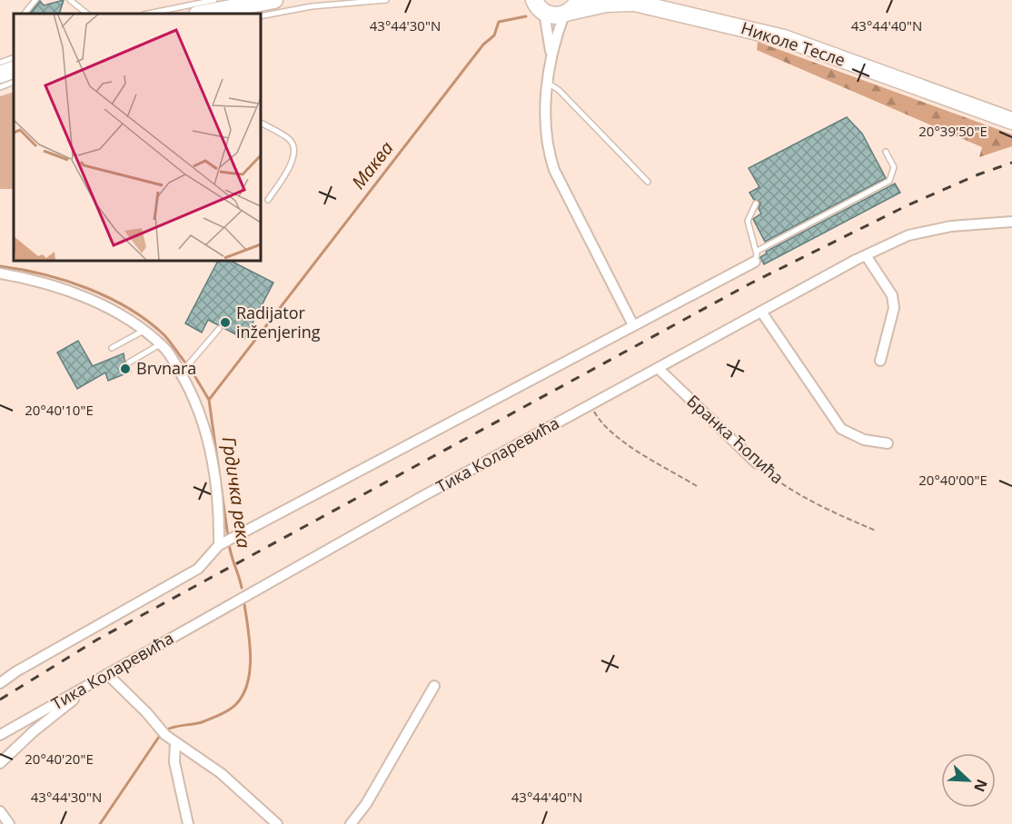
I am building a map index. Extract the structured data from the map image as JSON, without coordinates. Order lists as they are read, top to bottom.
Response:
{
  "streets": {
    "main road": ["Николе Тесле"],
    "street": ["Бранка Ћопића", "Тика Коларевића"]
  },
  "crossings": [
    ["Бранка Ћопића", "Тика Коларевића"]
  ],
  "water": ["Маква", "Грдичка река"],
  "places": ["Radijator inženjering", "Brvnara"],
  "north": "bottom right",
  "coordinates": [
    "43°44'30\"N",
    "43°44'40\"N",
    "20°39'50\"E",
    "20°40'10\"E",
    "20°40'00\"E",
    "20°40'20\"E"
  ]
}
